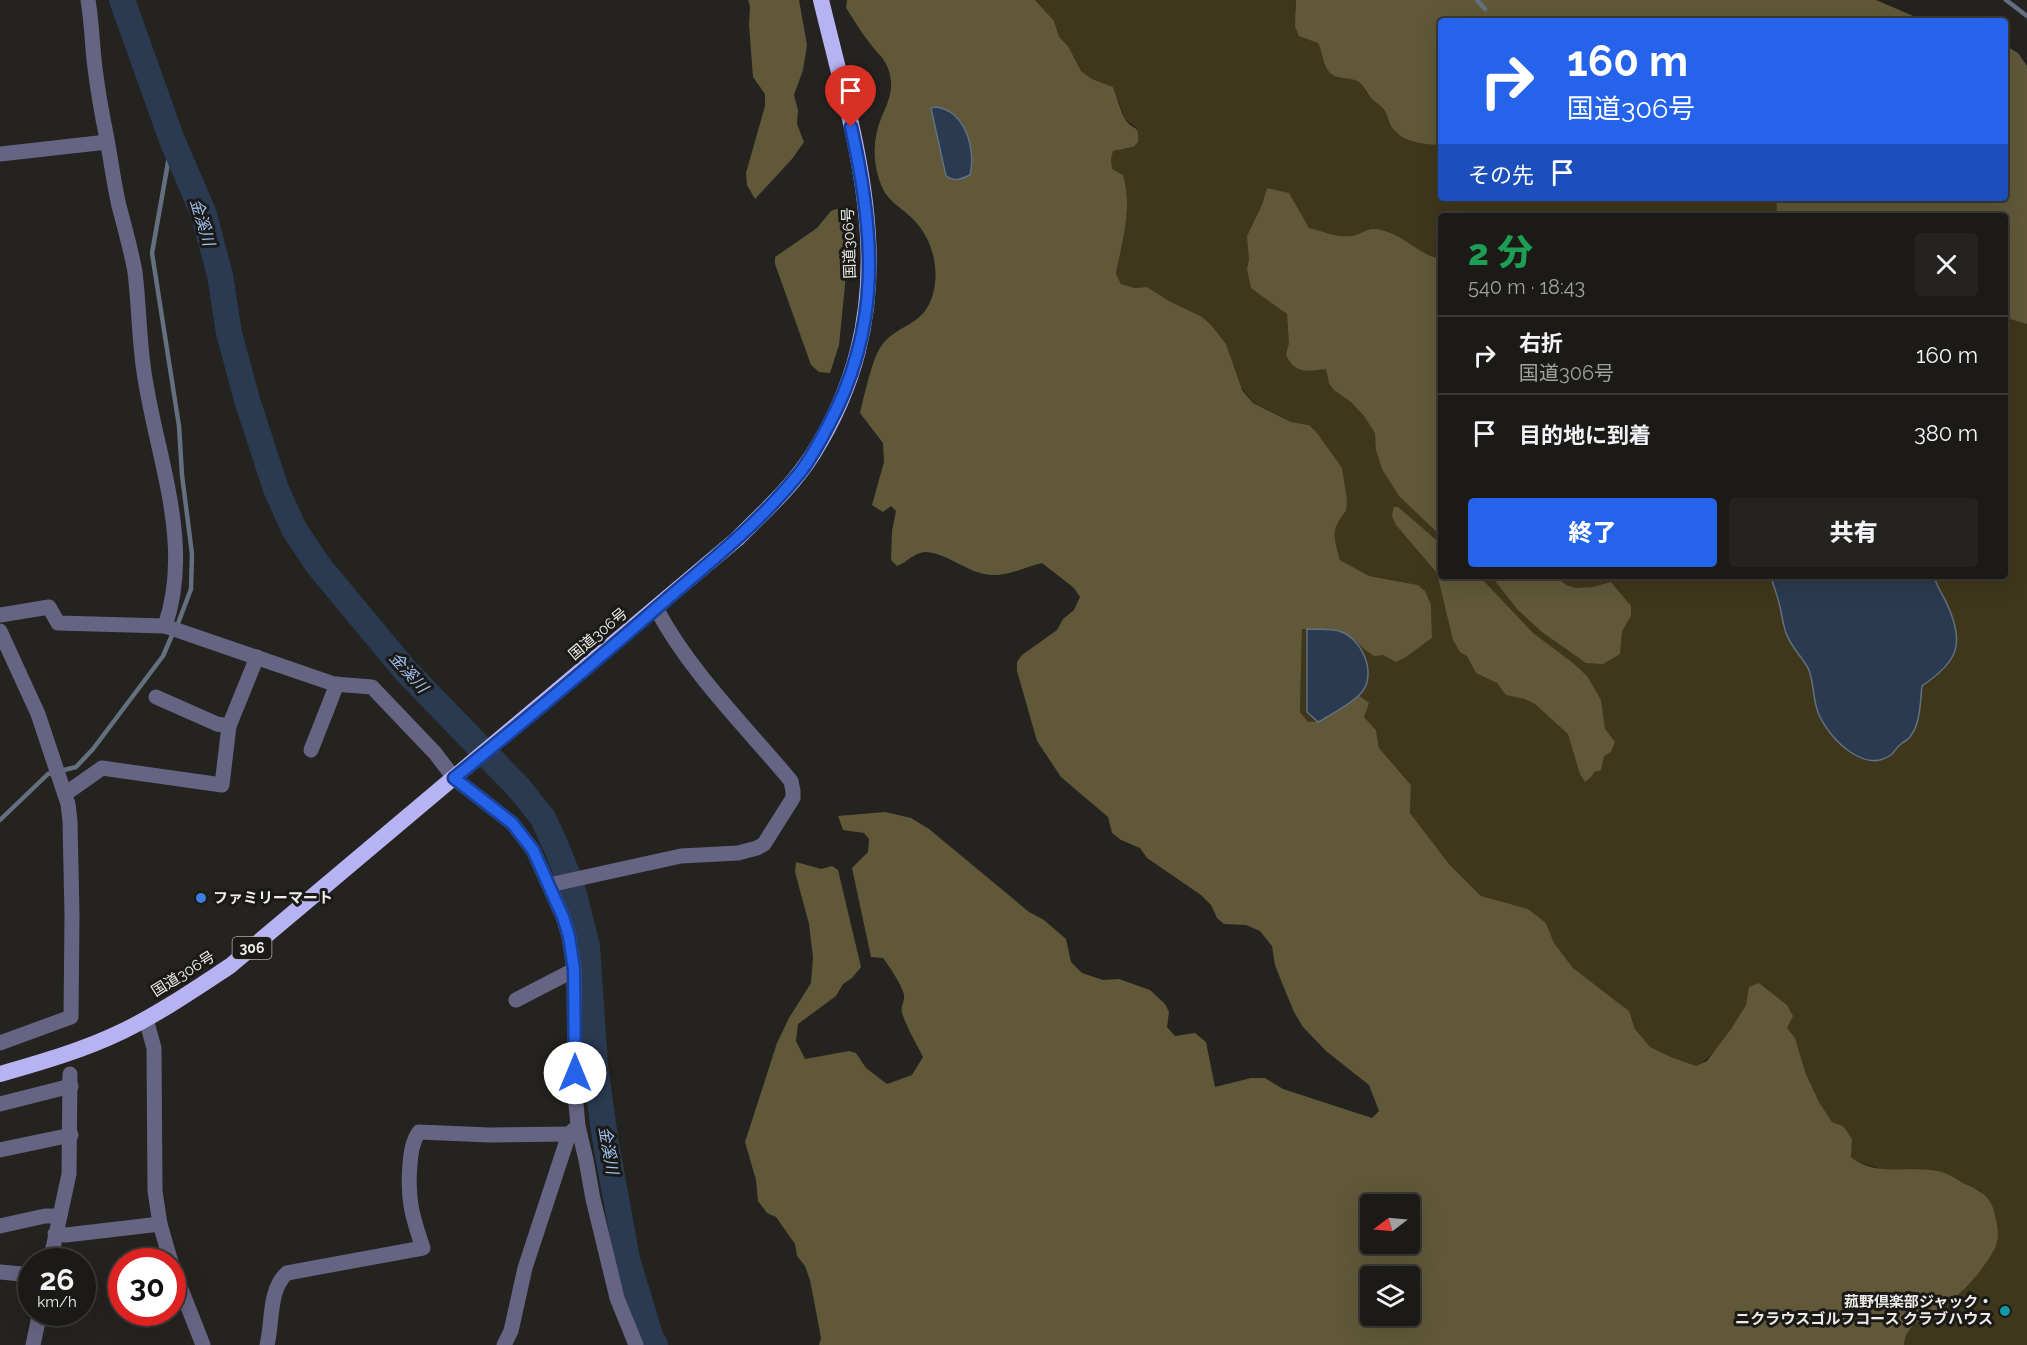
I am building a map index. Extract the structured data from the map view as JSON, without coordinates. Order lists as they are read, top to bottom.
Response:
{
  "streets": {
    "highway": ["国道306号", "306"]
  },
  "water": ["金溪川"],
  "places": ["ファミリーマート", "菰野倶楽部ジャック・ ニクラウスゴルフコース クラブハウス"],
  "north": "left",
  "page": {
    "turn": ["160 m", "国道306号"],
    "then": "その先",
    "heading": ["2 分", "540 m · 18:43"],
    "list": [
      {
        "name": "右折",
        "note": "国道306号",
        "value": "160 m"
      },
      {
        "name": "目的地に到着",
        "value": "380 m"
      }
    ],
    "buttons": ["終了", "共有"],
    "speed": "26 km/h",
    "limit": "30"
  }
}
